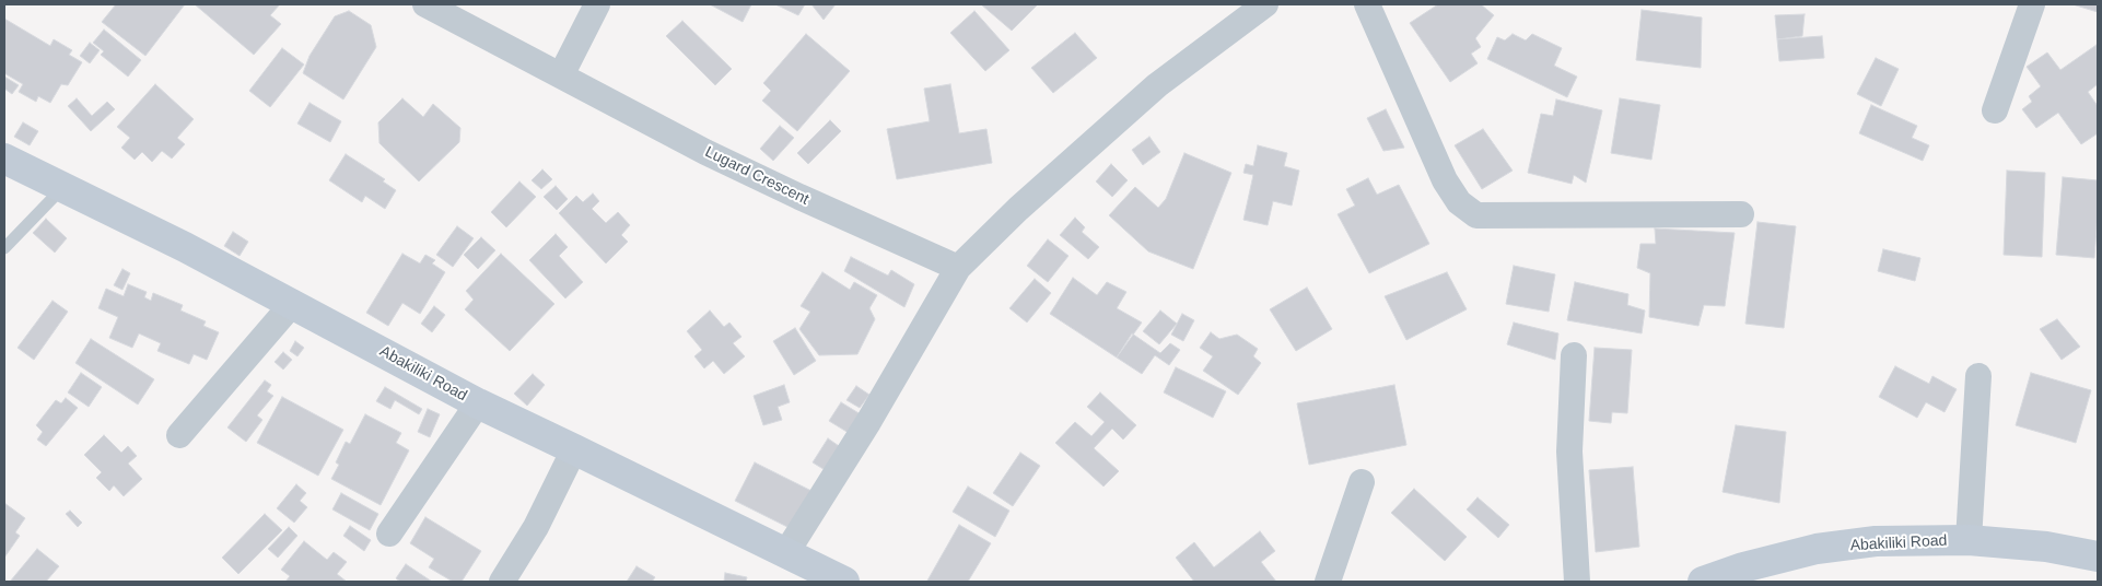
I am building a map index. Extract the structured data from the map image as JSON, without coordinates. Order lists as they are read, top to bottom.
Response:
{
  "streets": {
    "main road": ["Abakiliki Road"],
    "street": ["Lugard Crescent"]
  }
}
